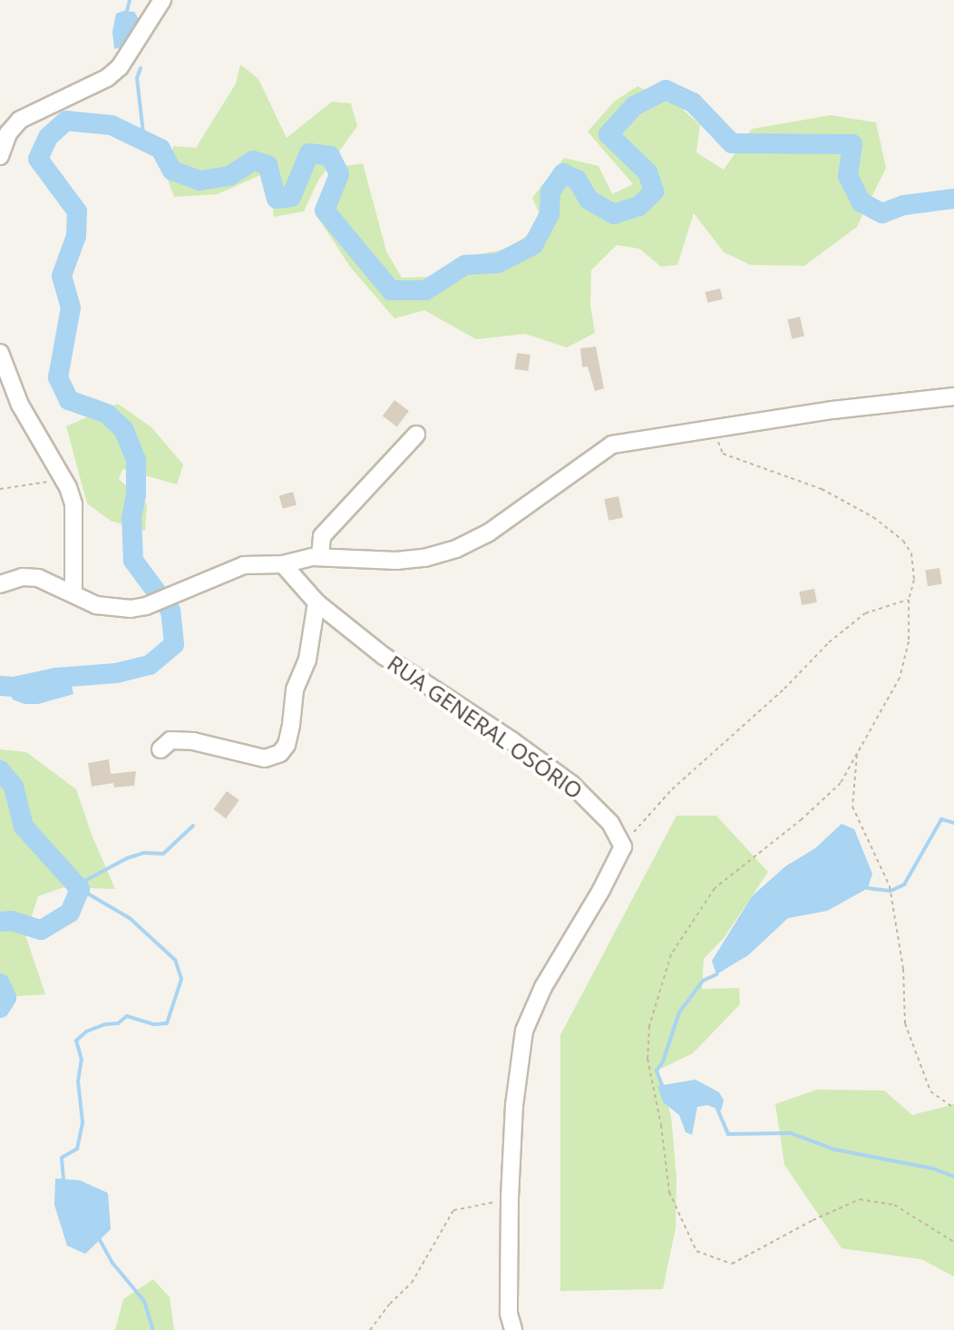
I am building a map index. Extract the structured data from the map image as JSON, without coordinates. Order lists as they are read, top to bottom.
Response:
{
  "streets": {
    "street": ["RUA GENERAL OSÓRIO"]
  }
}
